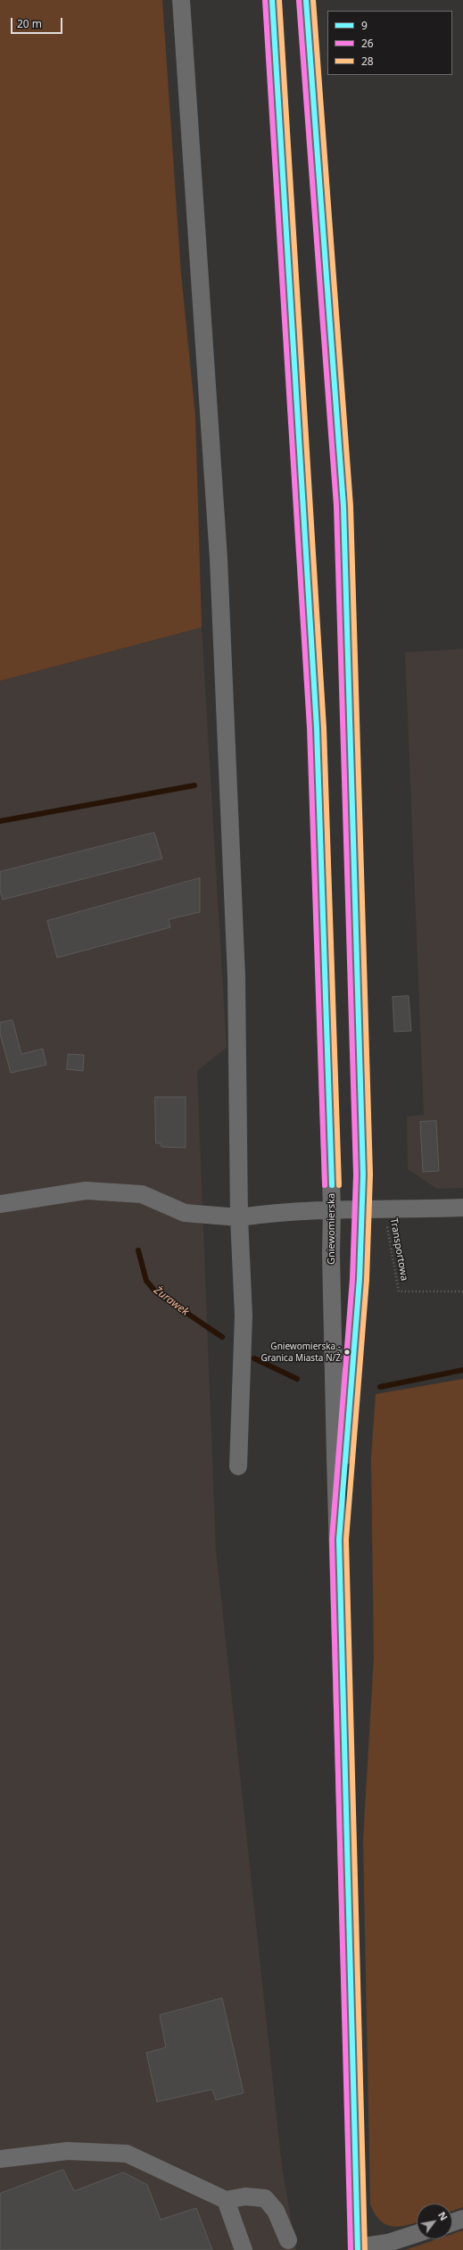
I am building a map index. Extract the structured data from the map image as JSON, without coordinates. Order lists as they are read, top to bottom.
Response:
{
  "streets": {
    "street": ["Gniewomierska"],
    "path": ["Transportowa"]
  },
  "water": ["Żurawek"],
  "places": ["Gniewomierska - Granica Miasta N/Ż"],
  "lines": ["transit line 9", "transit line 26", "transit line 28"],
  "legend": ["9", "26", "28"],
  "scale_bar": "20 m",
  "north": "top right"
}
